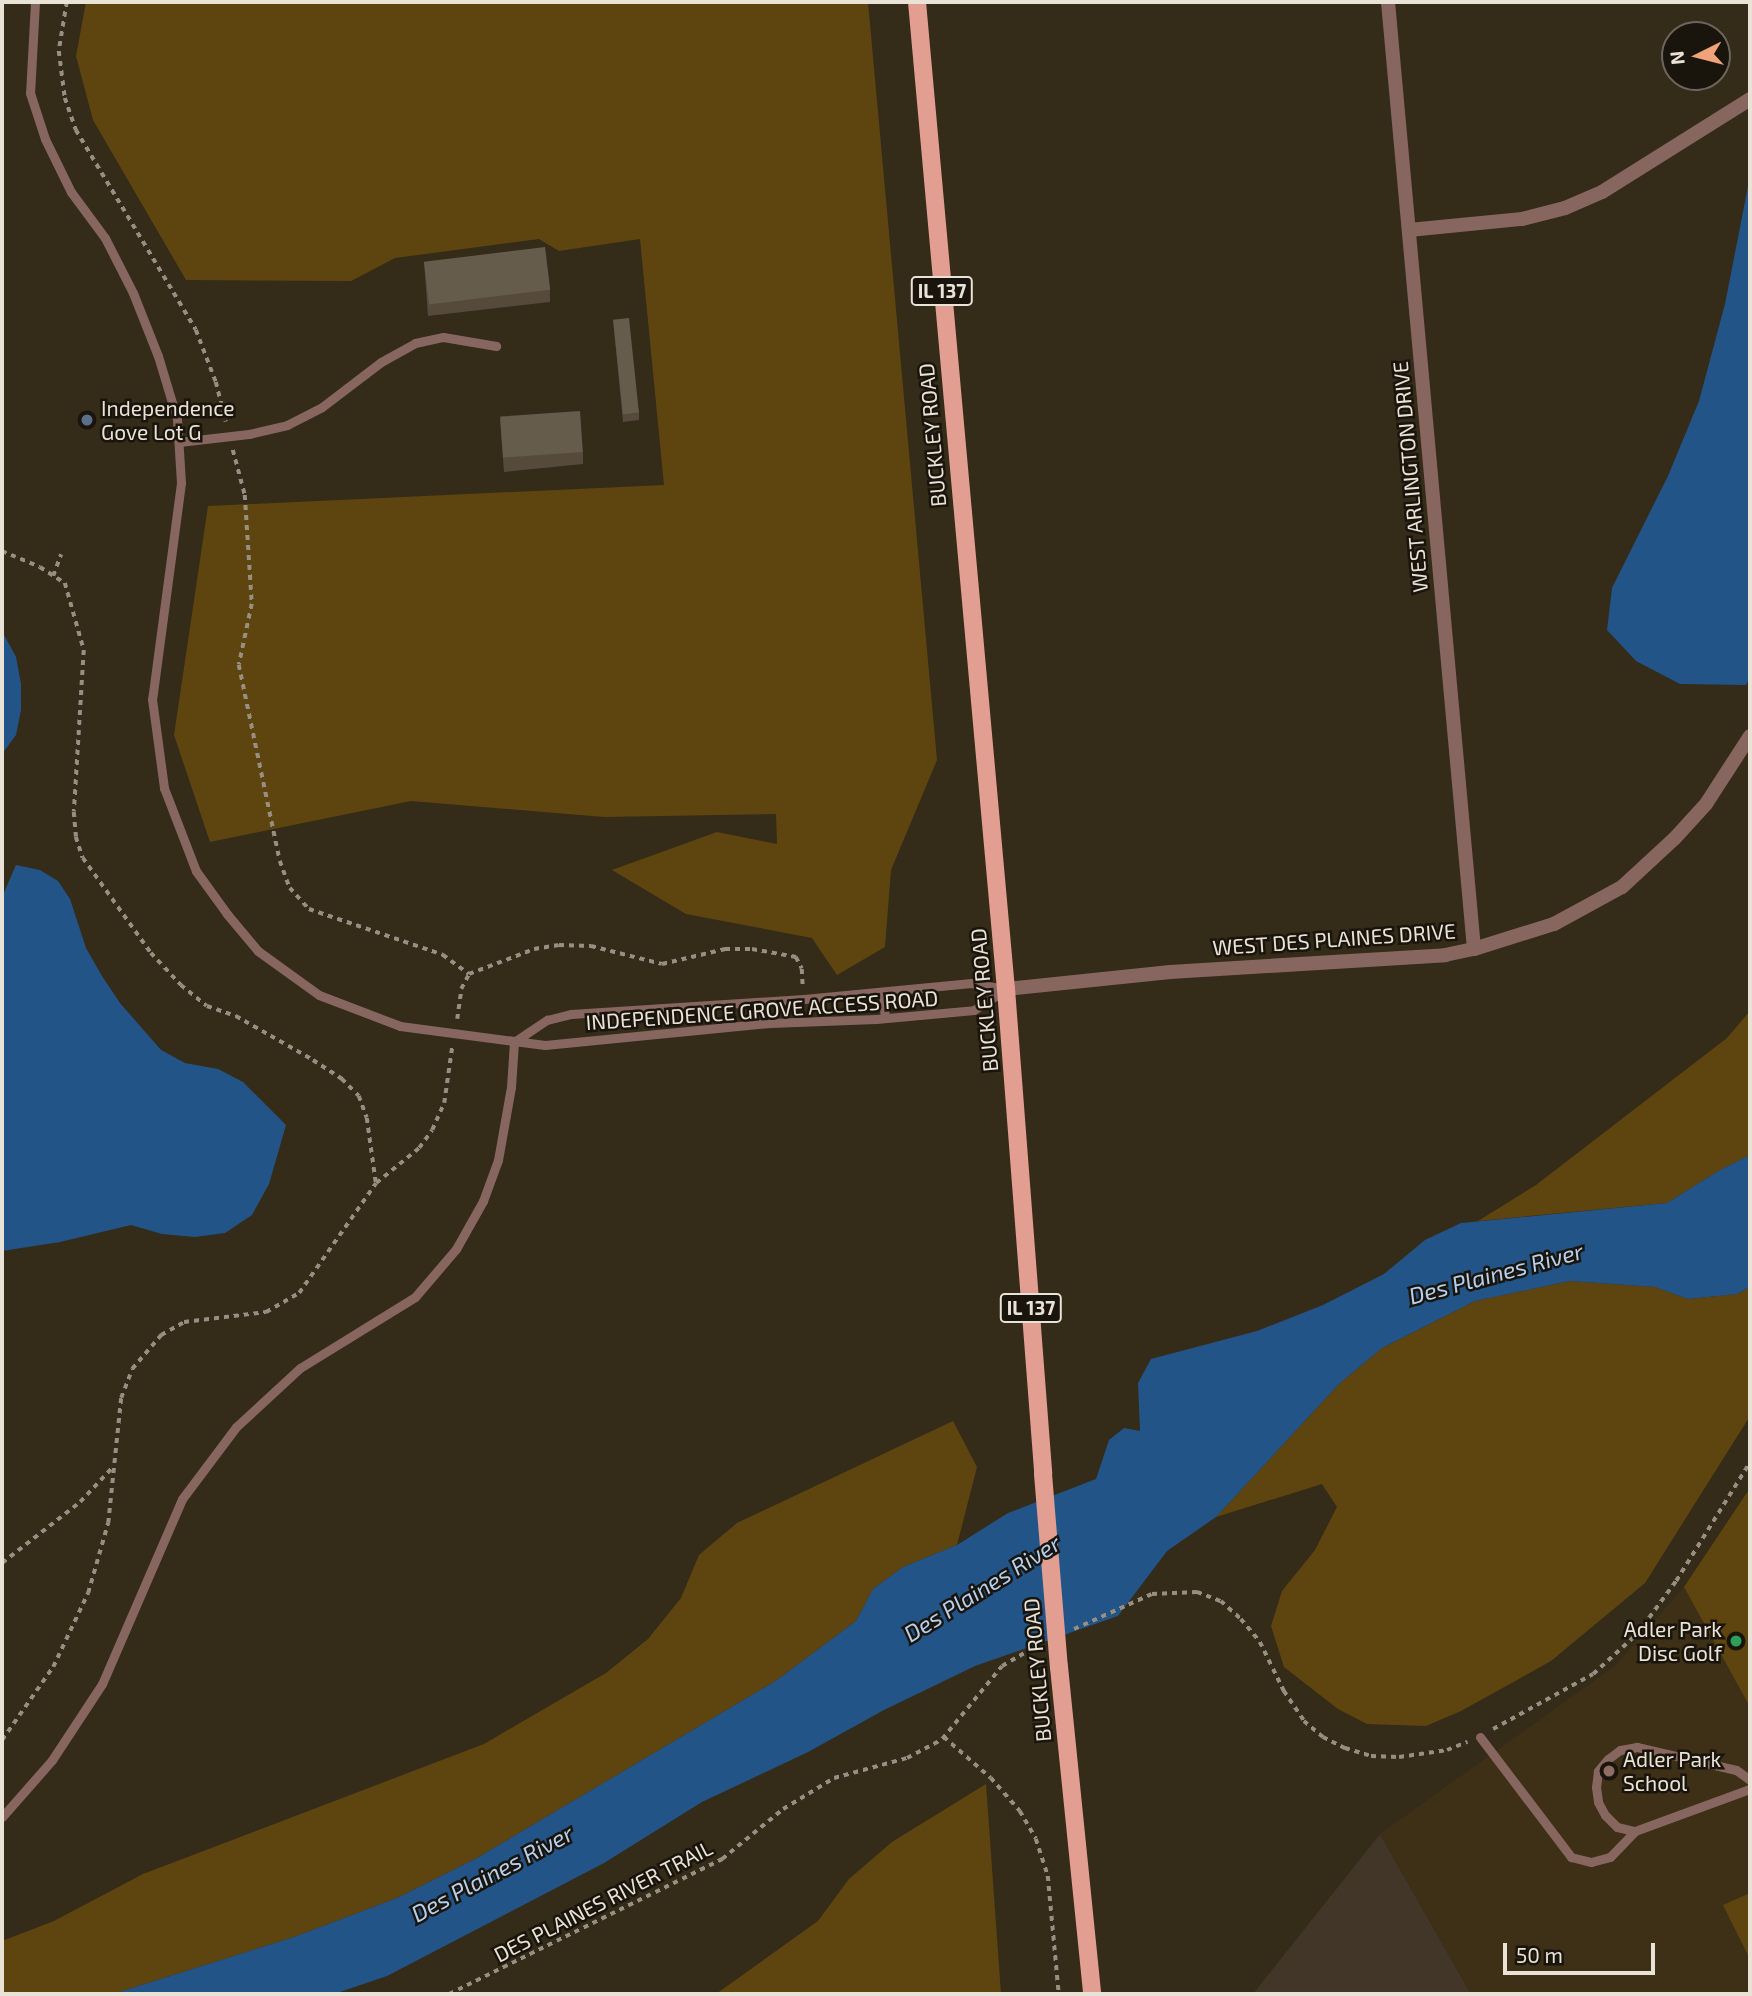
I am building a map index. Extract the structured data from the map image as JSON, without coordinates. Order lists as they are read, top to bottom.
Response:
{
  "streets": {
    "main road": ["IL 137", "BUCKLEY ROAD"],
    "street": ["WEST ARLINGTON DRIVE", "WEST DES PLAINES DRIVE"],
    "lane": ["INDEPENDENCE GROVE ACCESS ROAD"],
    "path": ["DES PLAINES RIVER TRAIL"]
  },
  "crossings": [
    ["BUCKLEY ROAD", "WEST DES PLAINES DRIVE"],
    ["BUCKLEY ROAD", "INDEPENDENCE GROVE ACCESS ROAD"],
    ["WEST ARLINGTON DRIVE", "WEST DES PLAINES DRIVE"],
    ["WEST DES PLAINES DRIVE", "INDEPENDENCE GROVE ACCESS ROAD"]
  ],
  "water": ["Des Plaines River"],
  "places": ["Independence Gove Lot G", "Adler Park Disc Golf", "Adler Park School"],
  "scale_bar": "50 m",
  "north": "left"
}
